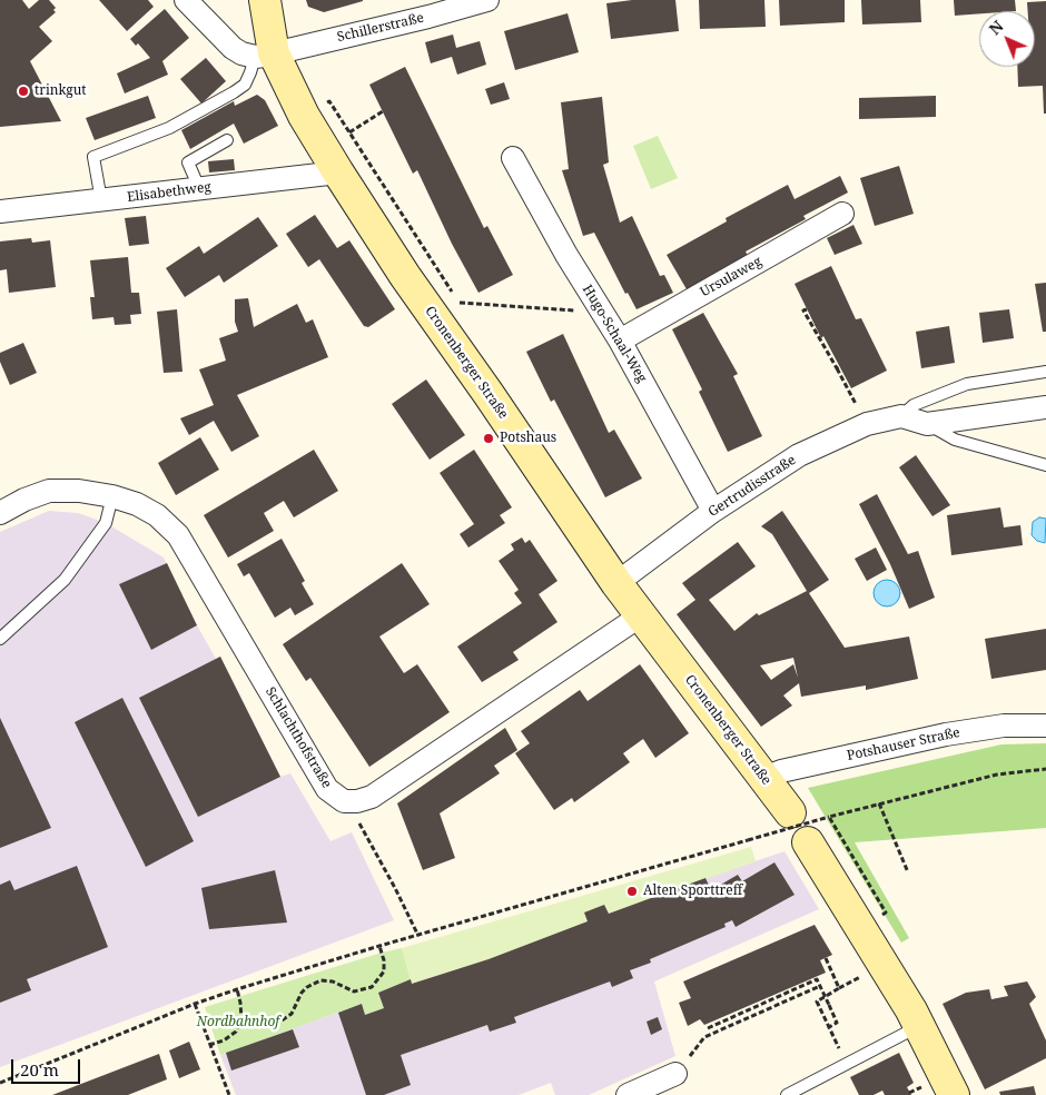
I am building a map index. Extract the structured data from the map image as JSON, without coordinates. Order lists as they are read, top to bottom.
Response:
{
  "streets": {
    "main road": ["Cronenberger Straße"],
    "street": [
      "Schillerstraße",
      "Elisabethweg",
      "Ursulaweg",
      "Hugo-Schaal-Weg",
      "Gertrudisstraße",
      "Schlachthofstraße",
      "Potshauser Straße"
    ]
  },
  "crossings": [
    ["Schillerstraße", "Cronenberger Straße"],
    ["Elisabethweg", "Cronenberger Straße"],
    ["Ursulaweg", "Hugo-Schaal-Weg"],
    ["Hugo-Schaal-Weg", "Gertrudisstraße"],
    ["Cronenberger Straße", "Gertrudisstraße"],
    ["Cronenberger Straße", "Schlachthofstraße"],
    ["Cronenberger Straße", "Potshauser Straße"]
  ],
  "parks": ["Nordbahnhof"],
  "places": ["trinkgut", "Potshaus", "Alten Sporttreff"],
  "scale_bar": "20 m",
  "north": "top left"
}
